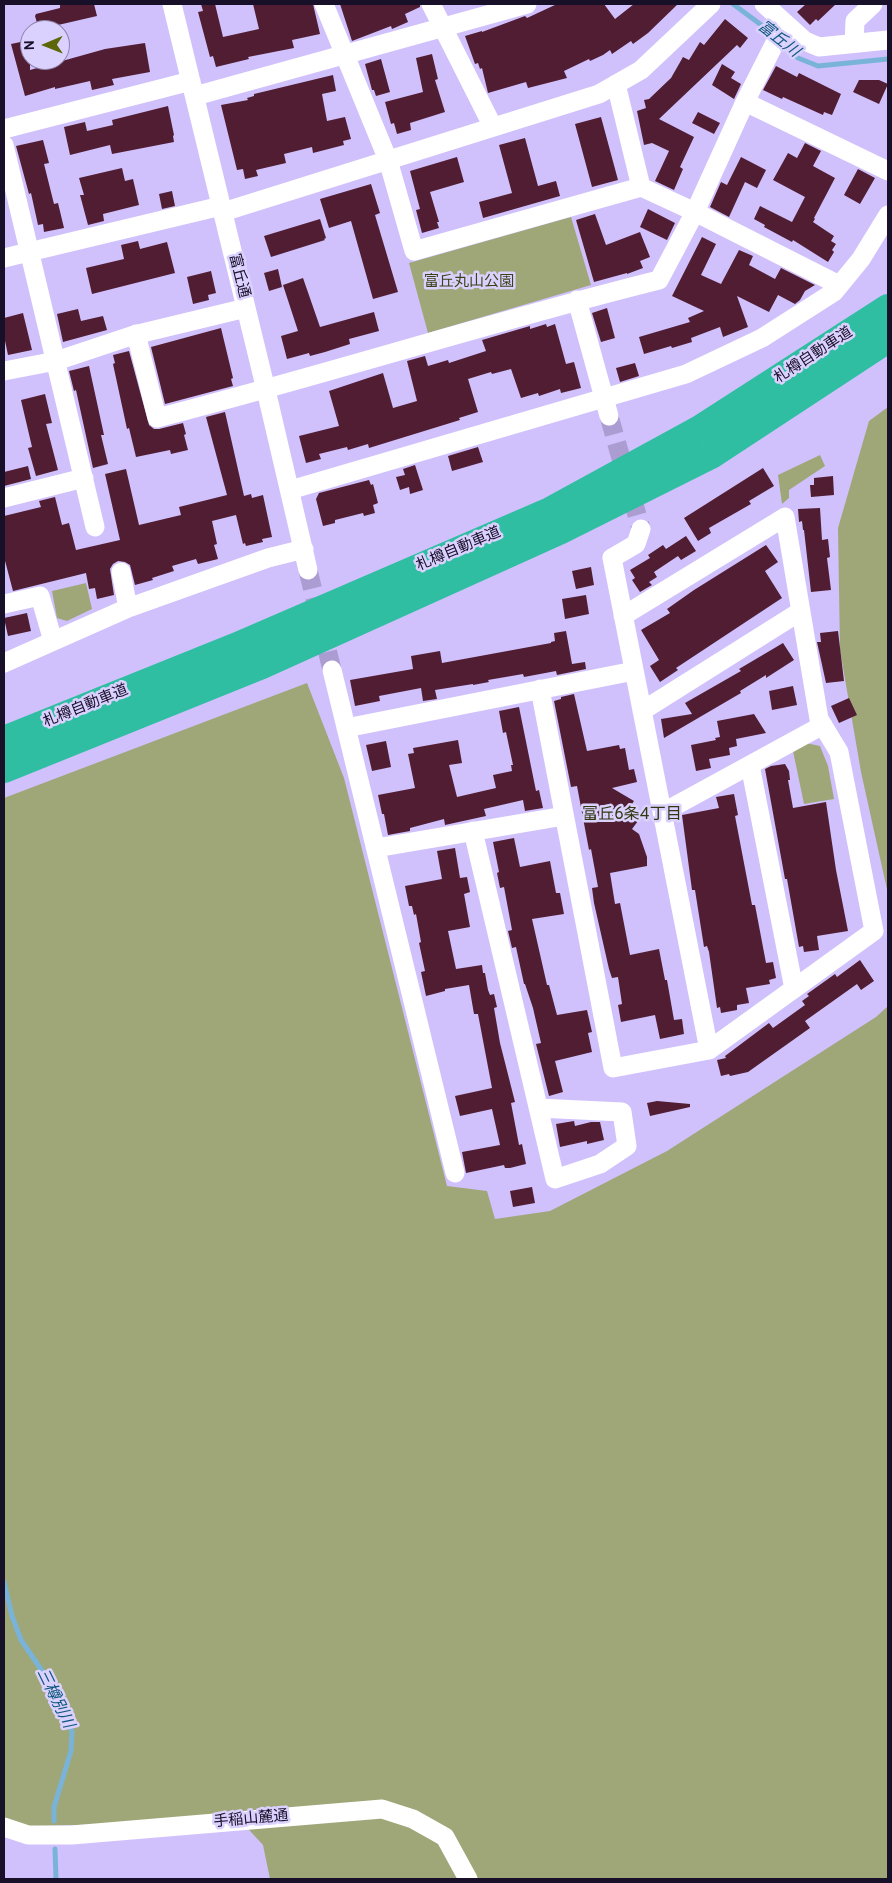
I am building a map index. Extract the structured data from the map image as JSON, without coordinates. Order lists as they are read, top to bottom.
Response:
{
  "streets": {
    "highway": ["札樽自動車道"],
    "street": ["富丘通", "手稲山麓通"]
  },
  "districts": ["富丘6条4丁目"],
  "water": ["富丘川", "三樽別川"],
  "parks": ["富丘丸山公園"],
  "north": "left"
}
